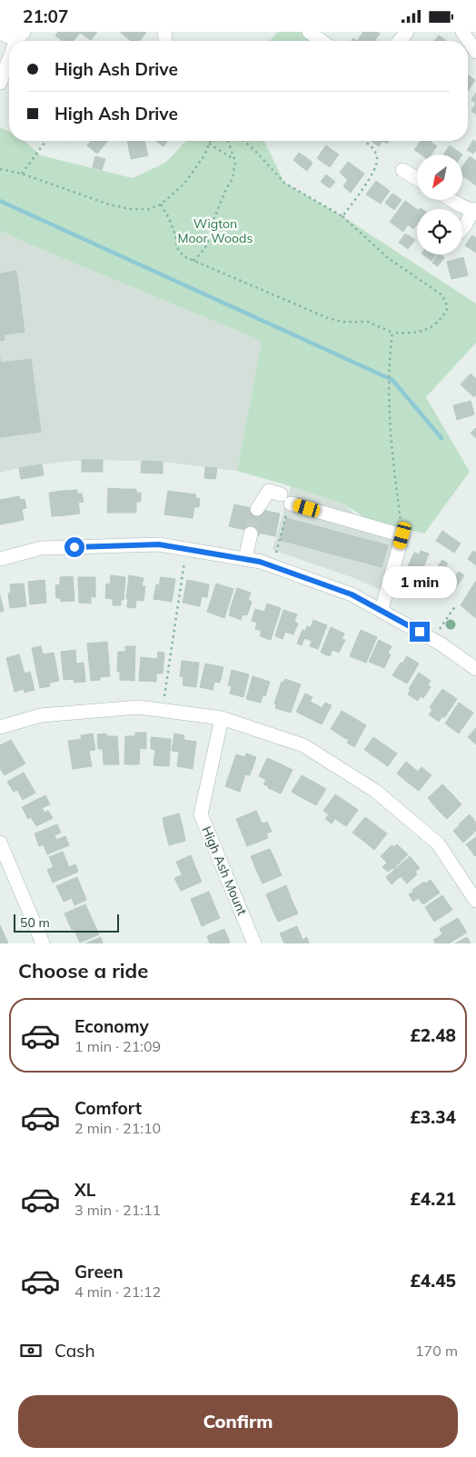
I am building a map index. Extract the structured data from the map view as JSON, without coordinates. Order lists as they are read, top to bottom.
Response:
{
  "streets": {
    "street": ["High Ash Mount"]
  },
  "parks": ["Wigton Moor Woods"],
  "scale_bar": "50 m",
  "north": "bottom left",
  "page": {
    "status": "21:07",
    "banner": ["High Ash Drive", "High Ash Drive"],
    "bubble": "1 min",
    "scale": "50 m",
    "heading": "Choose a ride",
    "list": [
      {
        "name": "Economy",
        "note": "1 min · 21:09",
        "value": "£2.48"
      },
      {
        "name": "Comfort",
        "note": "2 min · 21:10",
        "value": "£3.34"
      },
      {
        "name": "XL",
        "note": "3 min · 21:11",
        "value": "£4.21"
      },
      {
        "name": "Green",
        "note": "4 min · 21:12",
        "value": "£4.45"
      }
    ],
    "pay": ["Cash", "170 m"],
    "buttons": "Confirm"
  }
}
